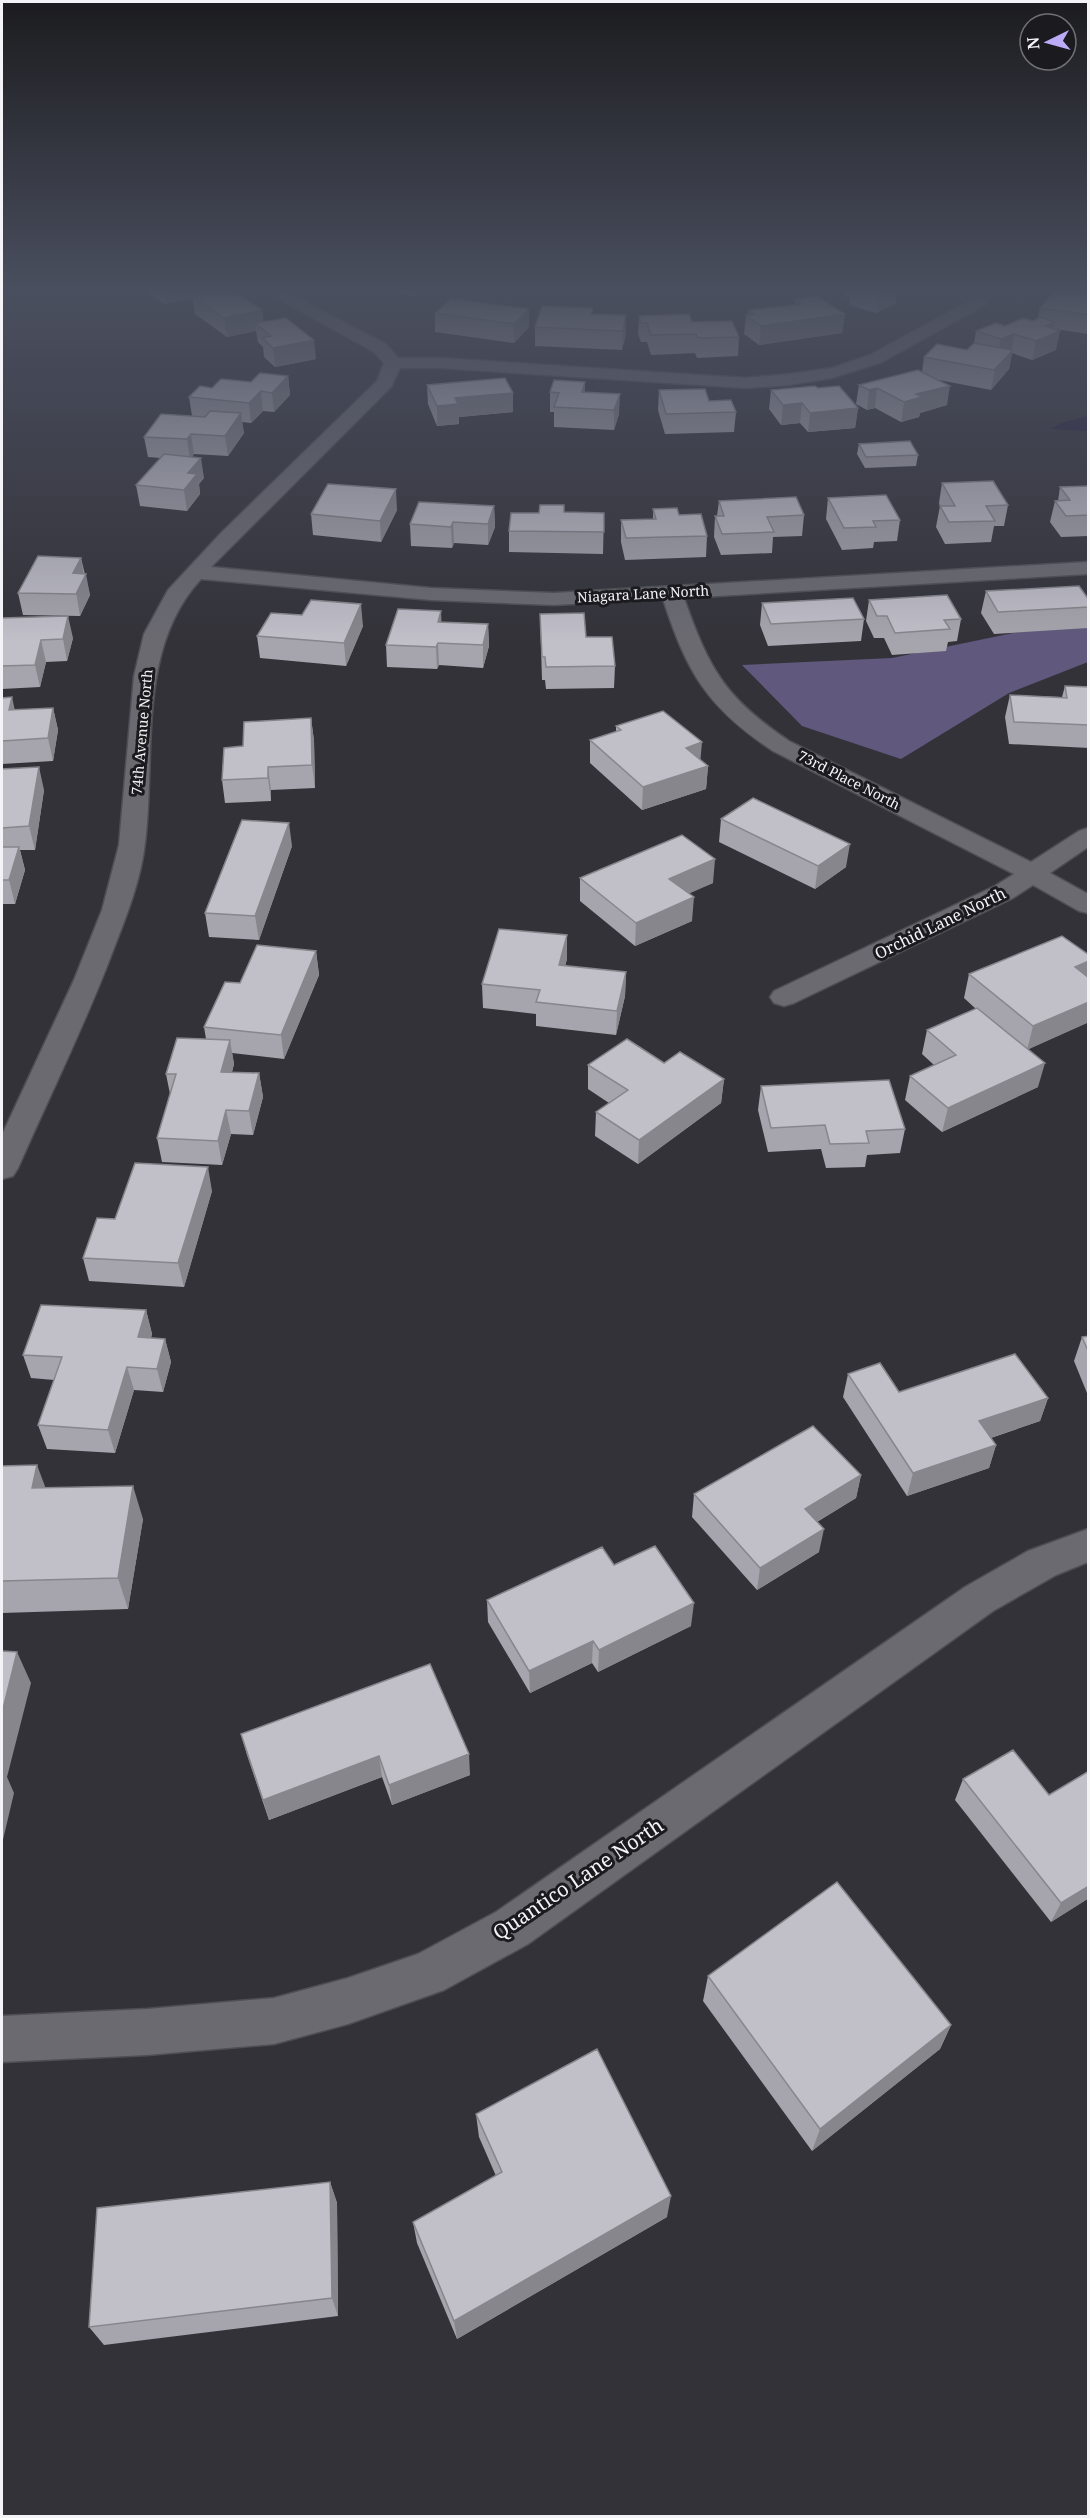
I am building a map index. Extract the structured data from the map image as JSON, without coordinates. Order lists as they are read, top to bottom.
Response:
{
  "streets": {
    "street": [
      "Niagara Lane North",
      "74th Avenue North",
      "73rd Place North",
      "Orchid Lane North",
      "Quantico Lane North"
    ]
  },
  "crossings": [
    ["Niagara Lane North", "74th Avenue North"],
    ["Niagara Lane North", "73rd Place North"],
    ["73rd Place North", "Orchid Lane North"]
  ],
  "north": "left"
}
